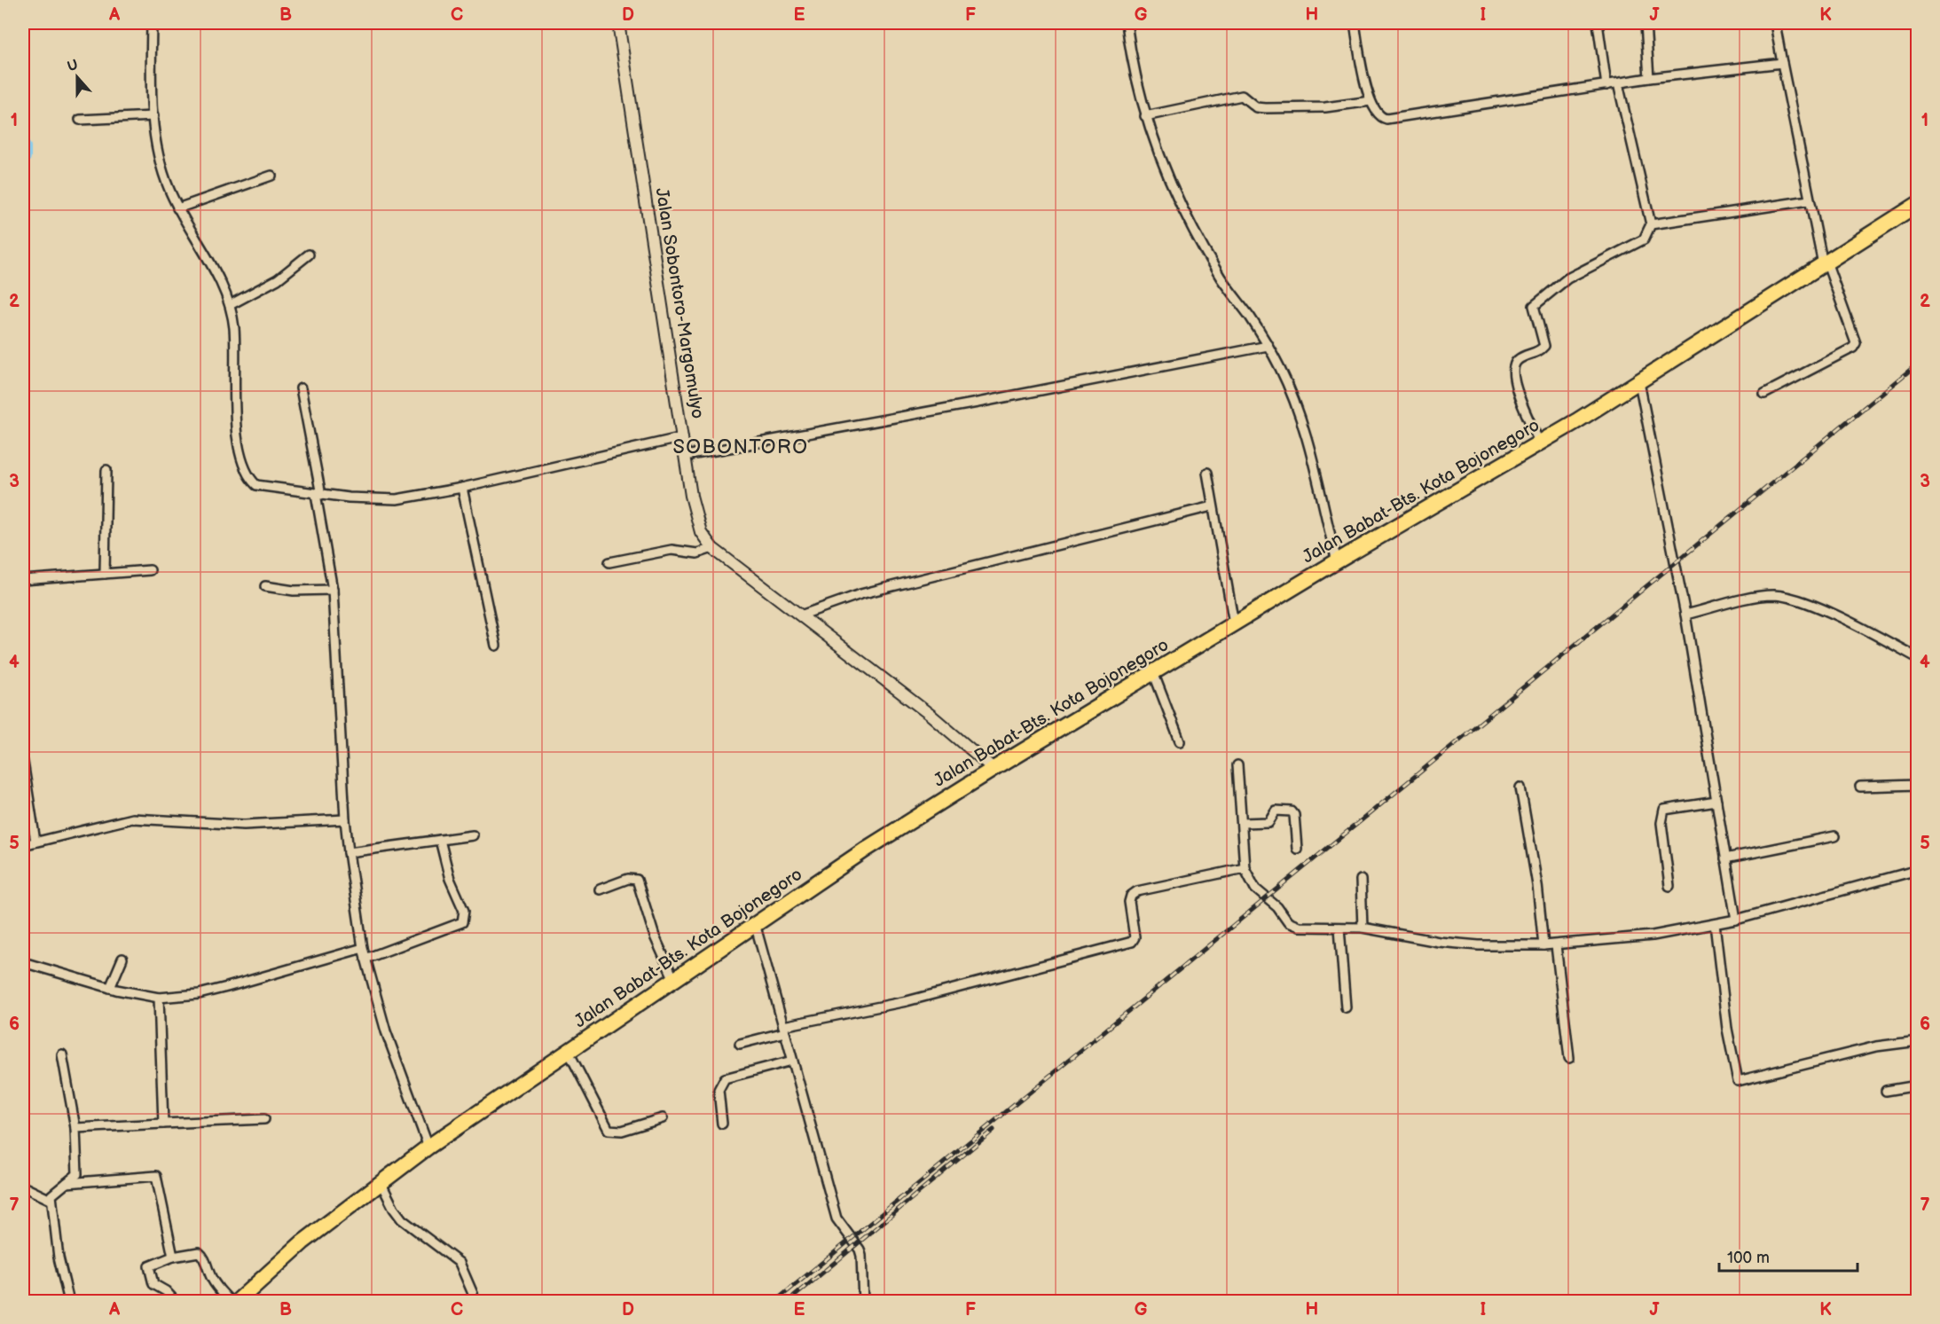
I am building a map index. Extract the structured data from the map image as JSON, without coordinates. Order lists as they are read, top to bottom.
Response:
{
  "streets": {
    "highway": ["Jalan Babat-Bts. Kota Bojonegoro"],
    "street": ["Jalan Sobontoro-Margomulyo"]
  },
  "crossings": [
    ["Jalan Sobontoro-Margomulyo", "Jalan Babat-Bts. Kota Bojonegoro"]
  ],
  "districts": ["SOBONTORO"],
  "scale_bar": "100 m",
  "north": "top",
  "grid": {
    "columns": [
      "A",
      "B",
      "C",
      "D",
      "E",
      "F",
      "G",
      "H",
      "I",
      "J",
      "K"
    ],
    "rows": [
      "1",
      "2",
      "3",
      "4",
      "5",
      "6",
      "7"
    ]
  }
}
